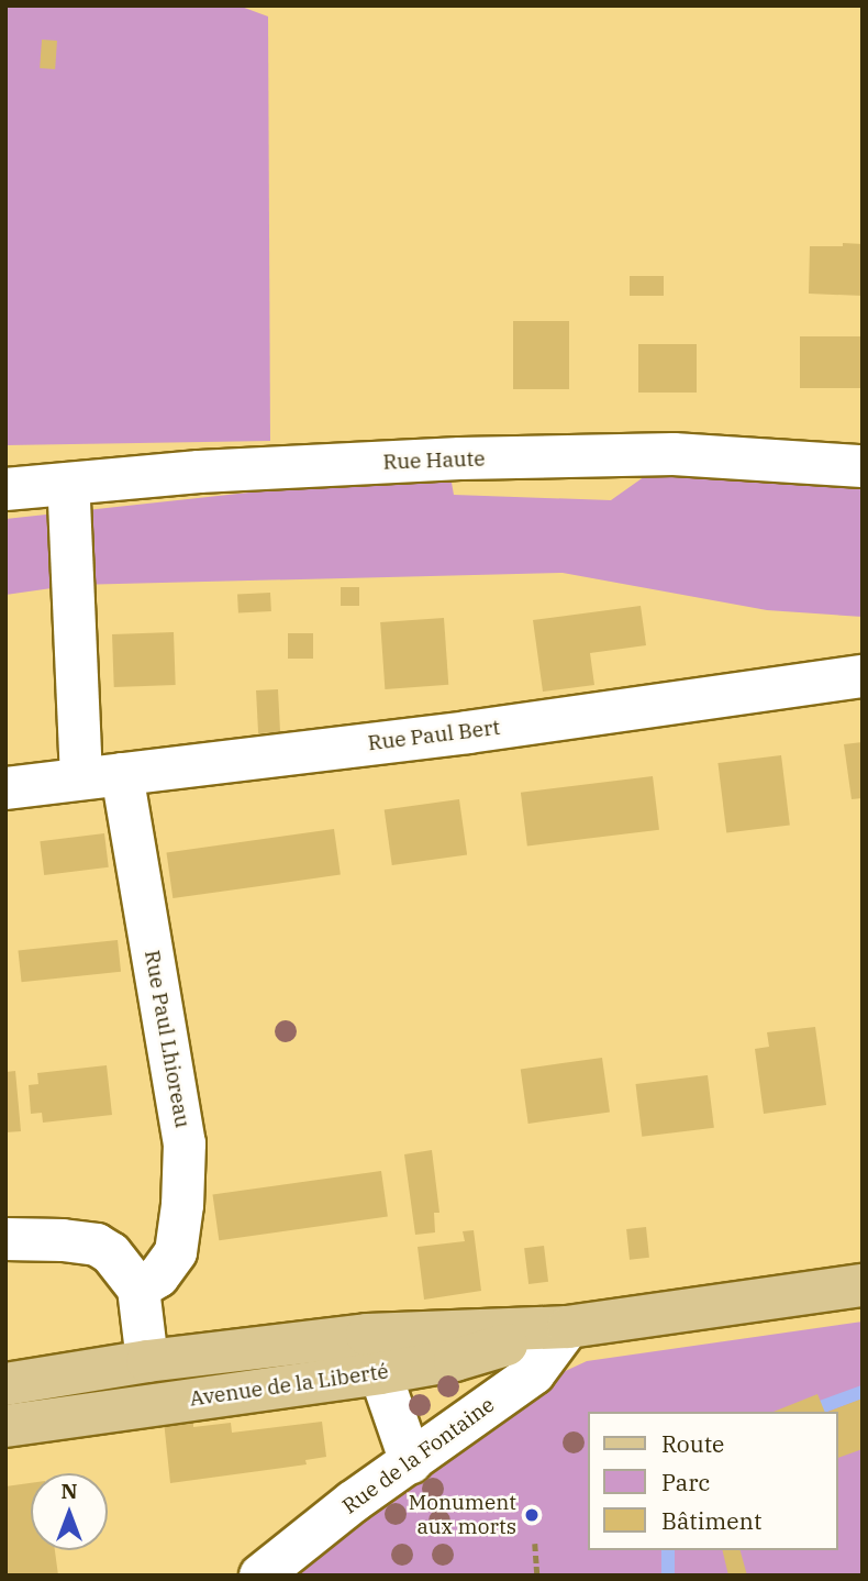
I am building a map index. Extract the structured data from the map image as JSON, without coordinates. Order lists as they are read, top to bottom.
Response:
{
  "streets": {
    "main road": ["Avenue de la Liberté"],
    "street": [
      "Rue Haute",
      "Rue Paul Bert",
      "Rue Paul Lhioreau",
      "Rue de la Fontaine"
    ]
  },
  "crossings": [
    ["Rue Paul Bert", "Rue Paul Lhioreau"],
    ["Avenue de la Liberté", "Rue de la Fontaine"]
  ],
  "places": ["Monument aux morts"],
  "legend": ["Route", "Parc", "Bâtiment"],
  "north": "top"
}
